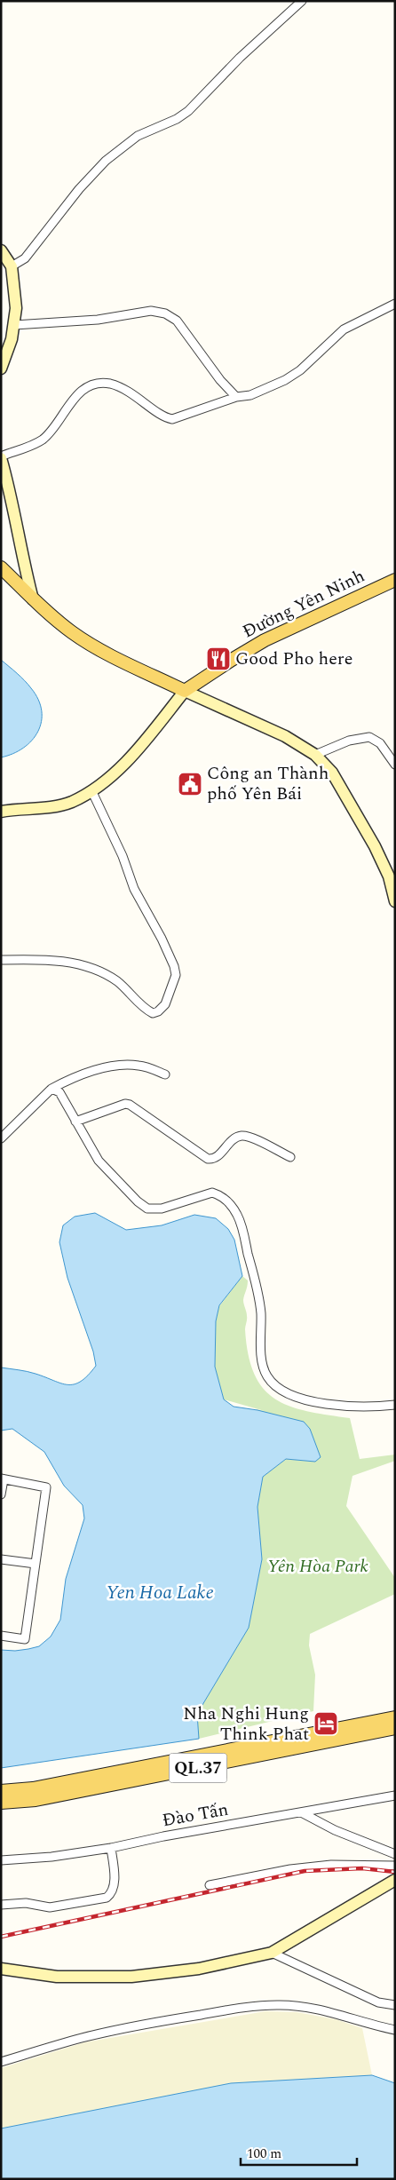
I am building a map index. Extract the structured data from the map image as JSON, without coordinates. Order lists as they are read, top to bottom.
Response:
{
  "streets": {
    "main road": ["Đường Yên Ninh", "QL.37"],
    "street": ["Đào Tấn"]
  },
  "water": ["Yen Hoa Lake"],
  "parks": ["Yên Hòa Park"],
  "places": {
    "restaurant": ["Good Pho here"],
    "public building": ["Công an Thành phố Yên Bái"],
    "hotel": ["Nha Nghi Hung Think Phat"]
  },
  "scale_bar": "100 m"
}
